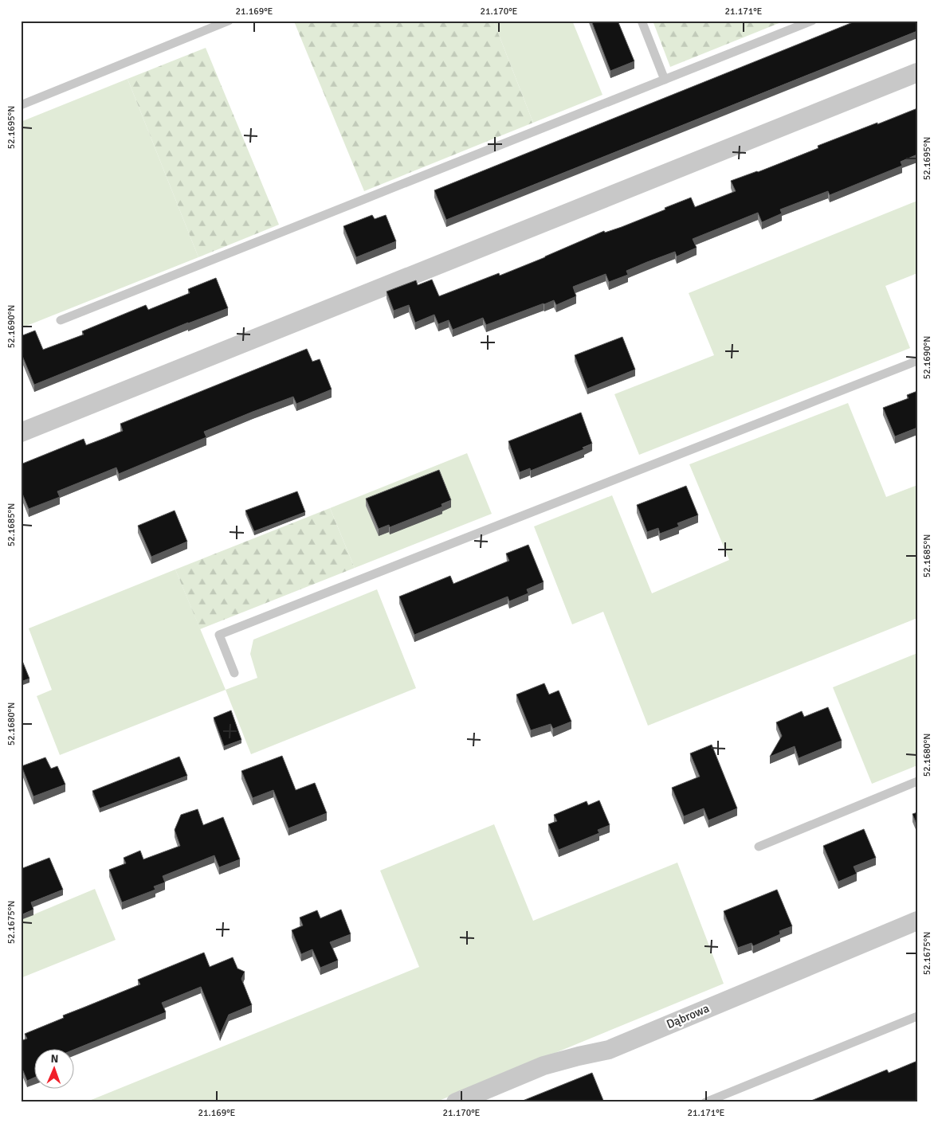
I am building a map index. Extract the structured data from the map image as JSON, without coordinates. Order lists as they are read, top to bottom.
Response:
{
  "streets": {
    "street": ["Dąbrowa"]
  },
  "north": "top",
  "coordinates": [
    "21.169°E",
    "21.170°E",
    "21.171°E",
    "52.1695°N",
    "52.1690°N",
    "52.1685°N",
    "52.1680°N",
    "52.1675°N"
  ]
}
